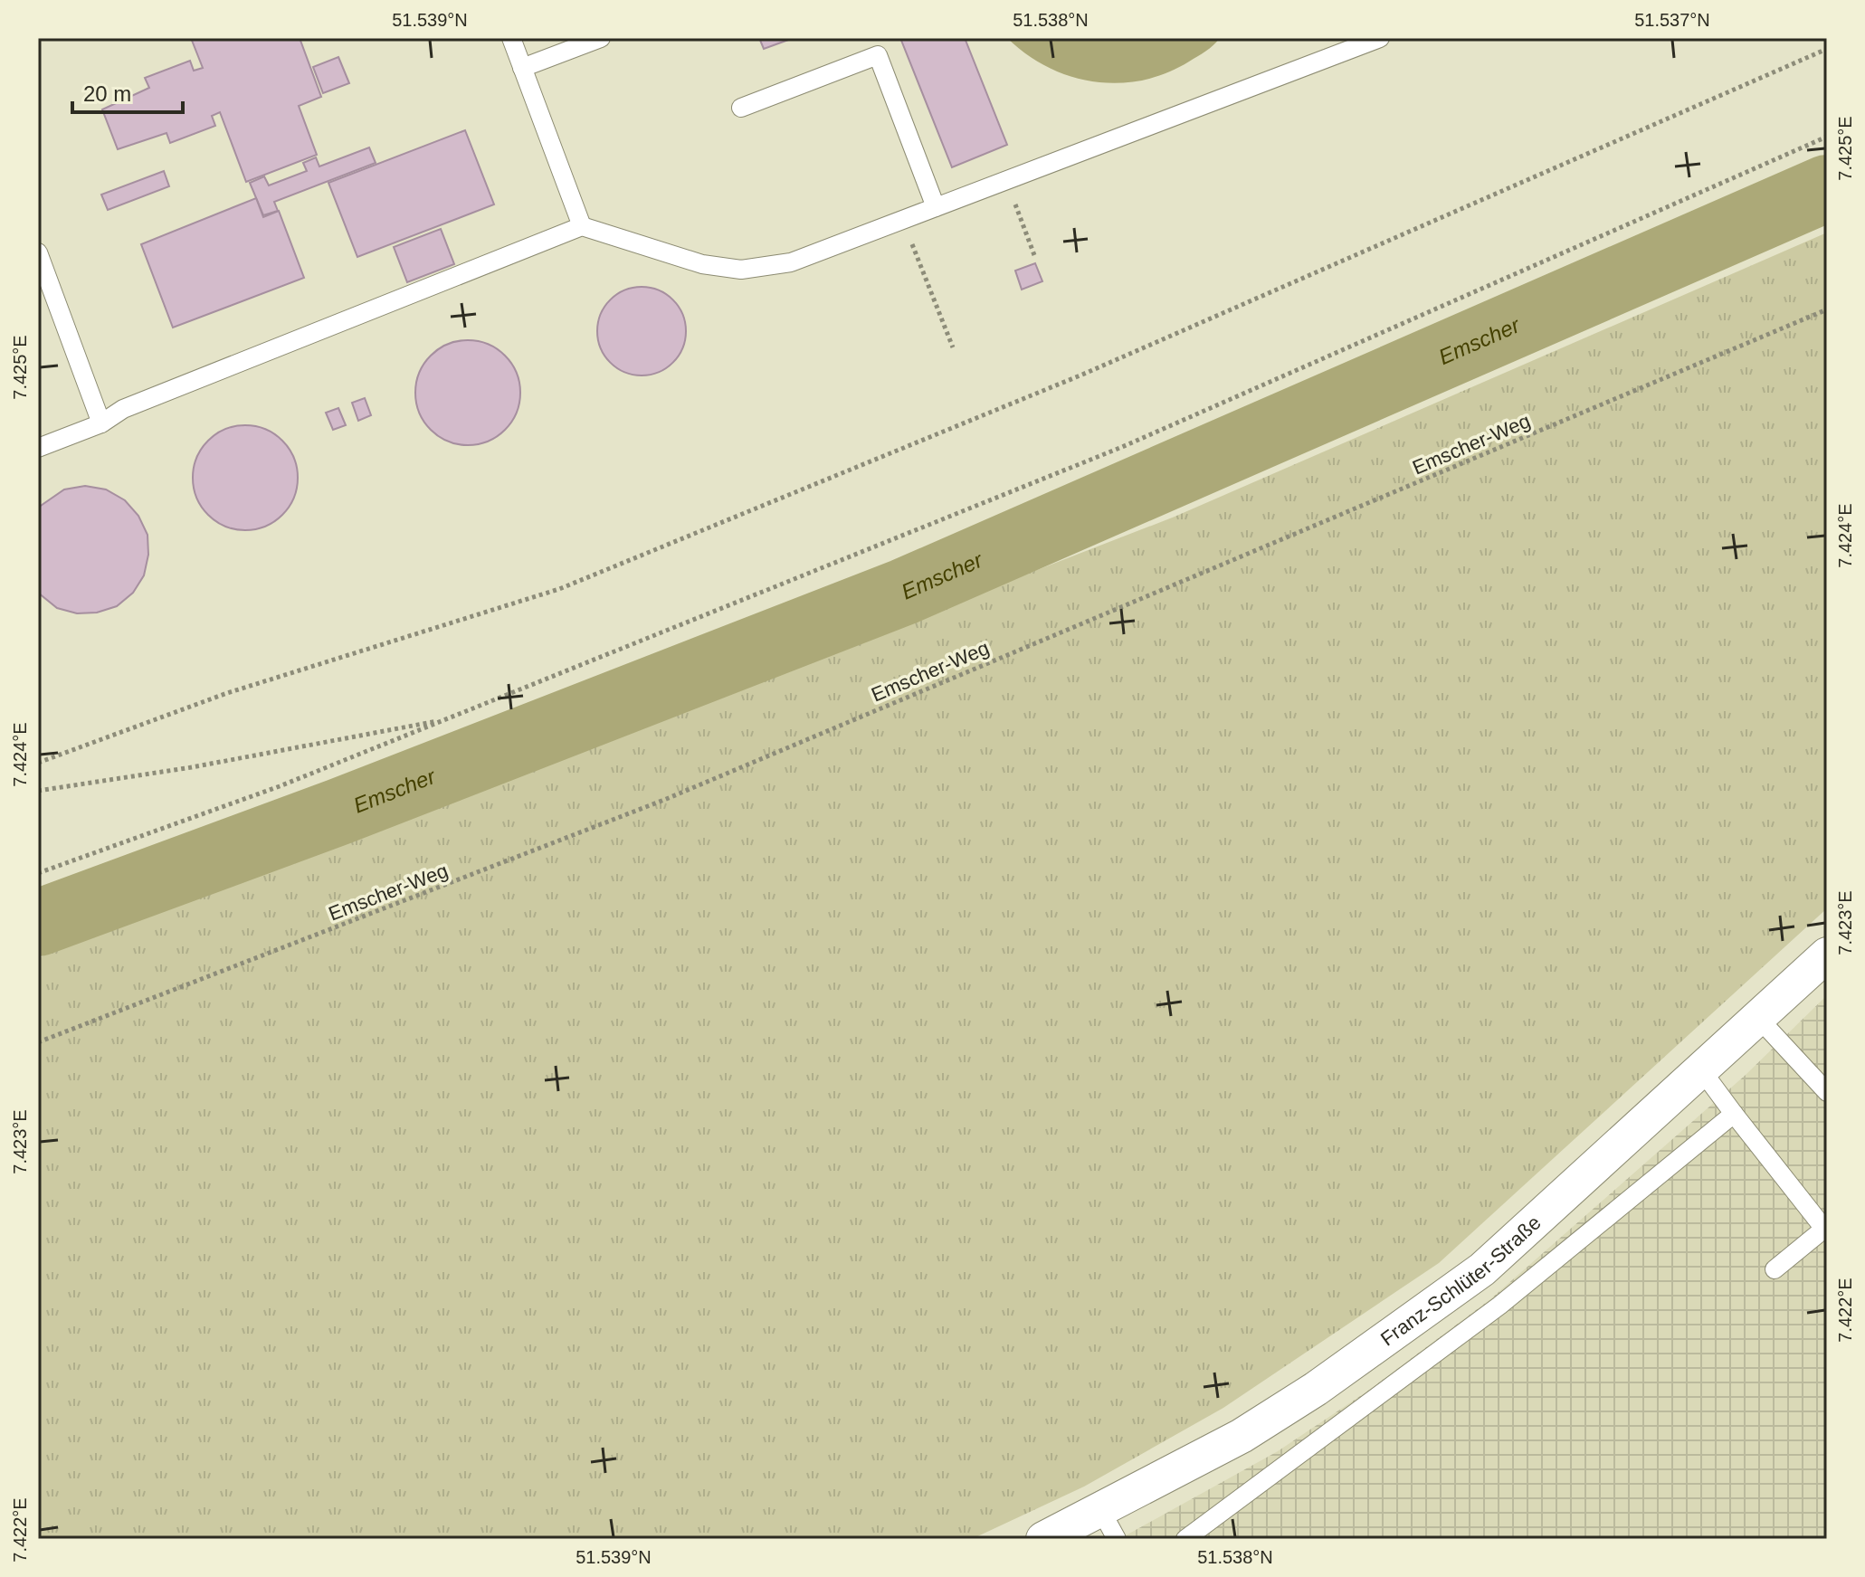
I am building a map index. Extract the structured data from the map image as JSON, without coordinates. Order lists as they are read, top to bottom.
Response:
{
  "streets": {
    "street": ["Franz-Schlüter-Straße"],
    "path": ["Emscher-Weg"]
  },
  "water": ["Emscher"],
  "scale_bar": "20 m",
  "coordinates": [
    "51.539°N",
    "51.538°N",
    "51.537°N",
    "7.425°E",
    "7.424°E",
    "7.423°E",
    "7.422°E"
  ]
}
